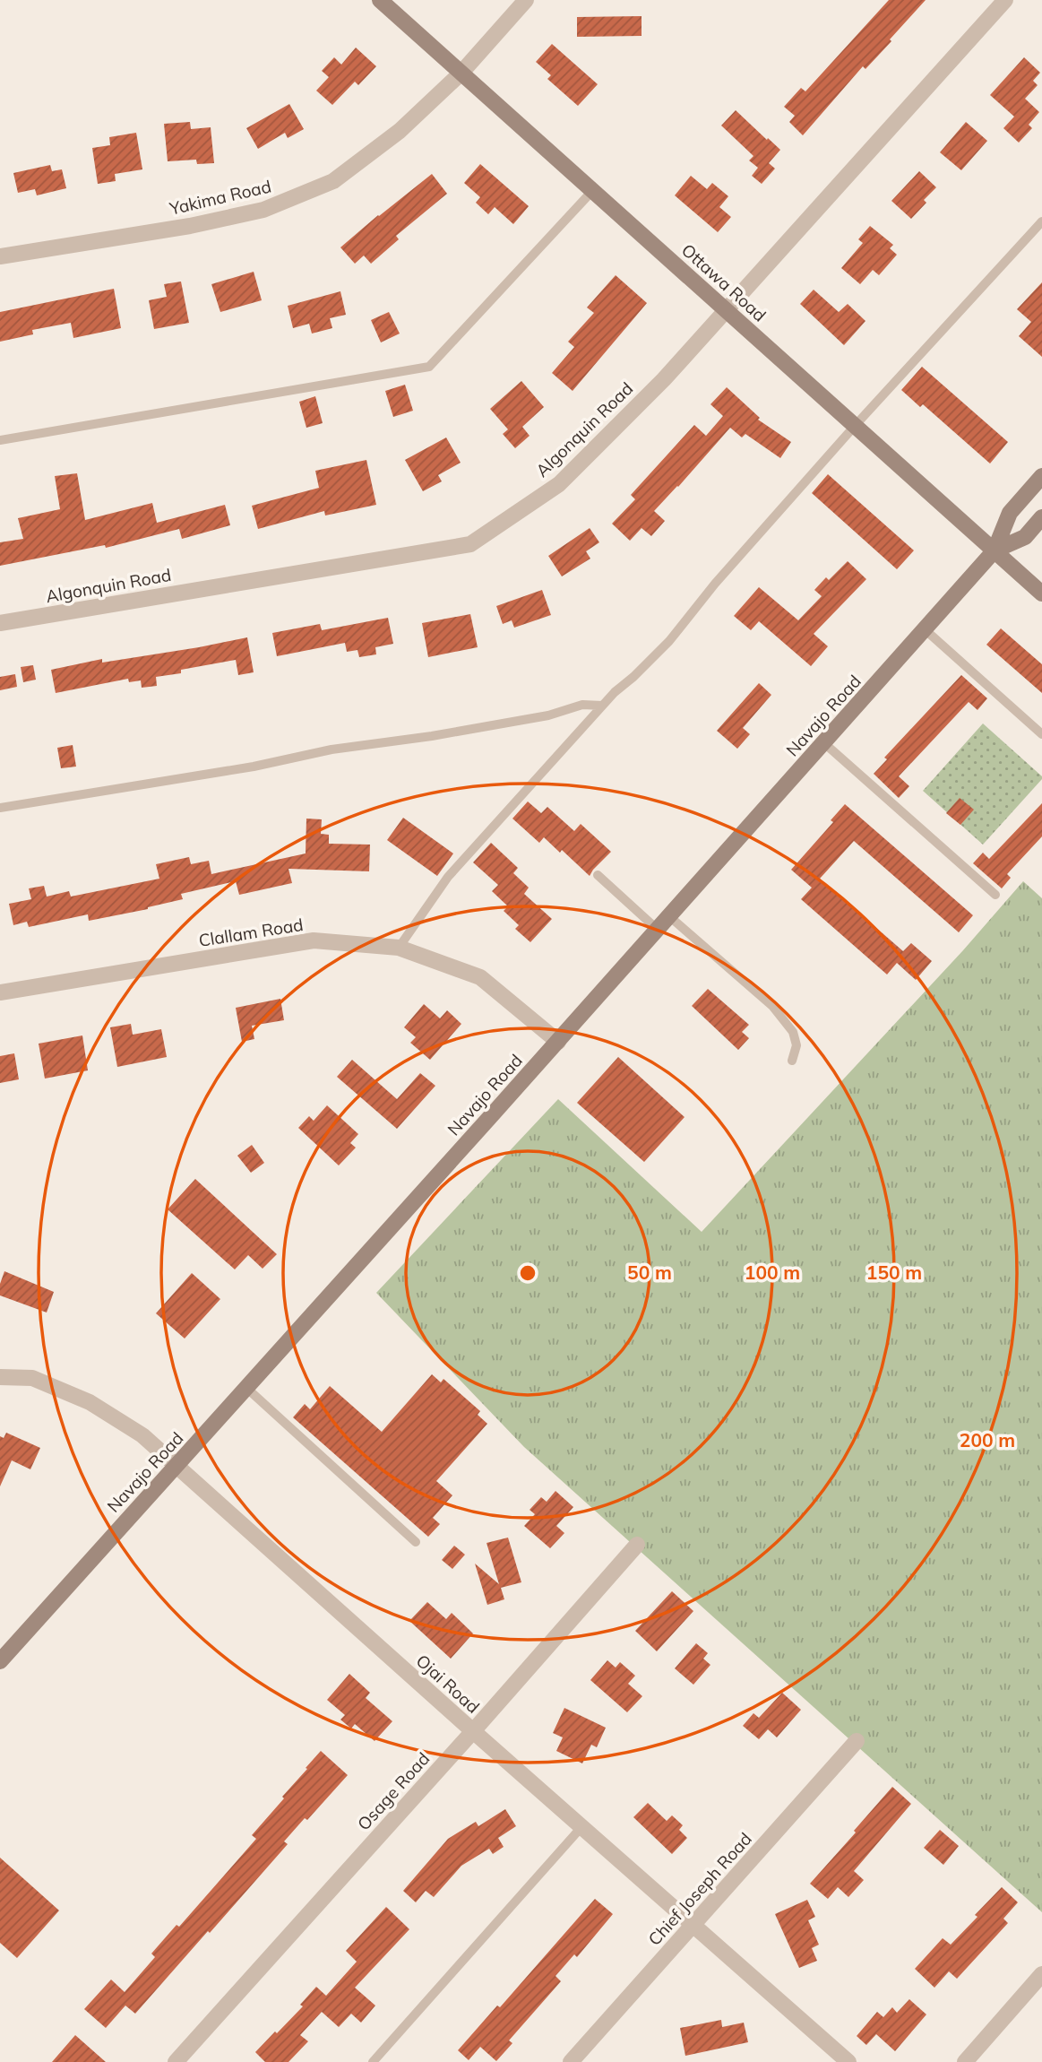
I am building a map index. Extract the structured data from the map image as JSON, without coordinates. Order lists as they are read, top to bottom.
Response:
{
  "streets": {
    "main road": ["Ottawa Road", "Navajo Road"],
    "street": [
      "Yakima Road",
      "Algonquin Road",
      "Clallam Road",
      "Ojai Road",
      "Osage Road",
      "Chief Joseph Road"
    ]
  },
  "crossings": [
    ["Yakima Road", "Ottawa Road"],
    ["Ottawa Road", "Algonquin Road"],
    ["Ottawa Road", "Navajo Road"],
    ["Navajo Road", "Clallam Road"],
    ["Navajo Road", "Ojai Road"],
    ["Ojai Road", "Osage Road"],
    ["Ojai Road", "Chief Joseph Road"]
  ],
  "rings": [
    "50 m",
    "100 m",
    "150 m",
    "200 m"
  ]
}
